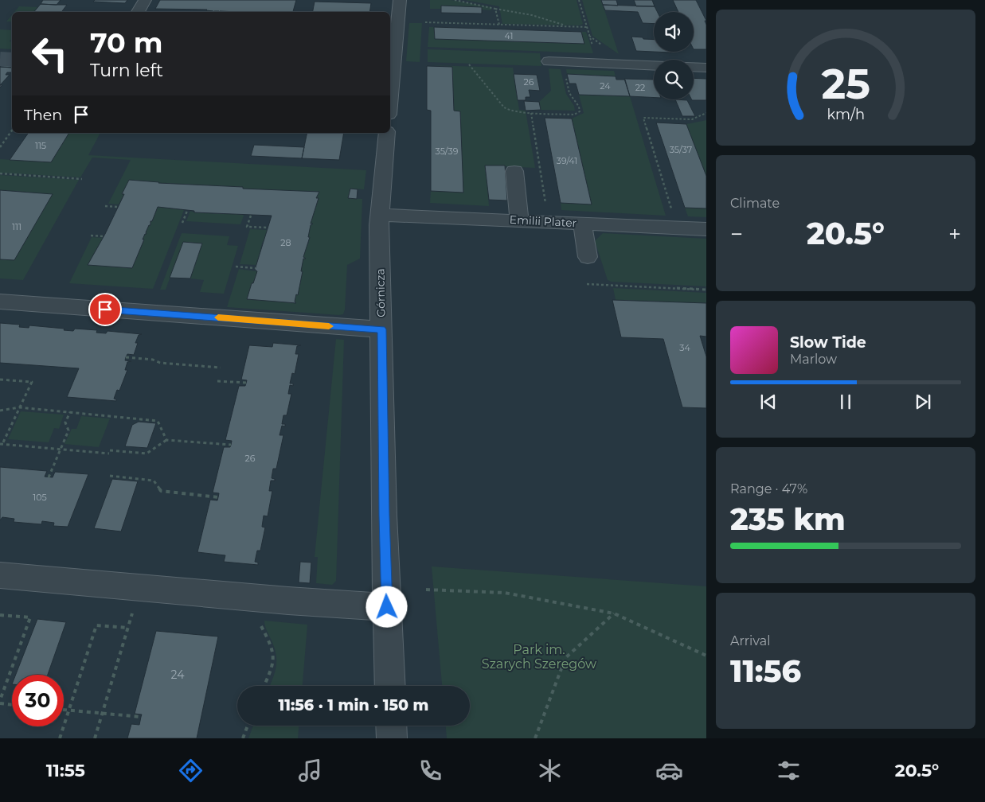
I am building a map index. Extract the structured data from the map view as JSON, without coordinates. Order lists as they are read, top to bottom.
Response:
{
  "streets": {
    "street": ["Emilii Plater", "Górnicza"]
  },
  "crossings": [
    ["Emilii Plater", "Górnicza"]
  ],
  "parks": ["Park im. Szarych Szeregów"],
  "house_numbers": [
    "41",
    "26",
    "24",
    "22",
    "115",
    "35/37",
    "35/39",
    "39/41",
    "111",
    "28",
    "34",
    "26",
    "105",
    "24"
  ],
  "page": {
    "turn": ["70 m", "Turn left"],
    "then": "Then",
    "tile": [
      "Climate",
      ["Range · 47%", "235 km"],
      ["Arrival", "11:56"]
    ],
    "heat": ["−", "20.5°", "+"],
    "song": ["Slow Tide", "Marlow"],
    "limit": "30",
    "trip": "11:56 · 1 min · 150 m",
    "tabs": ["11:55", "20.5°"],
    "gauge": ["25", "km/h"]
  }
}
